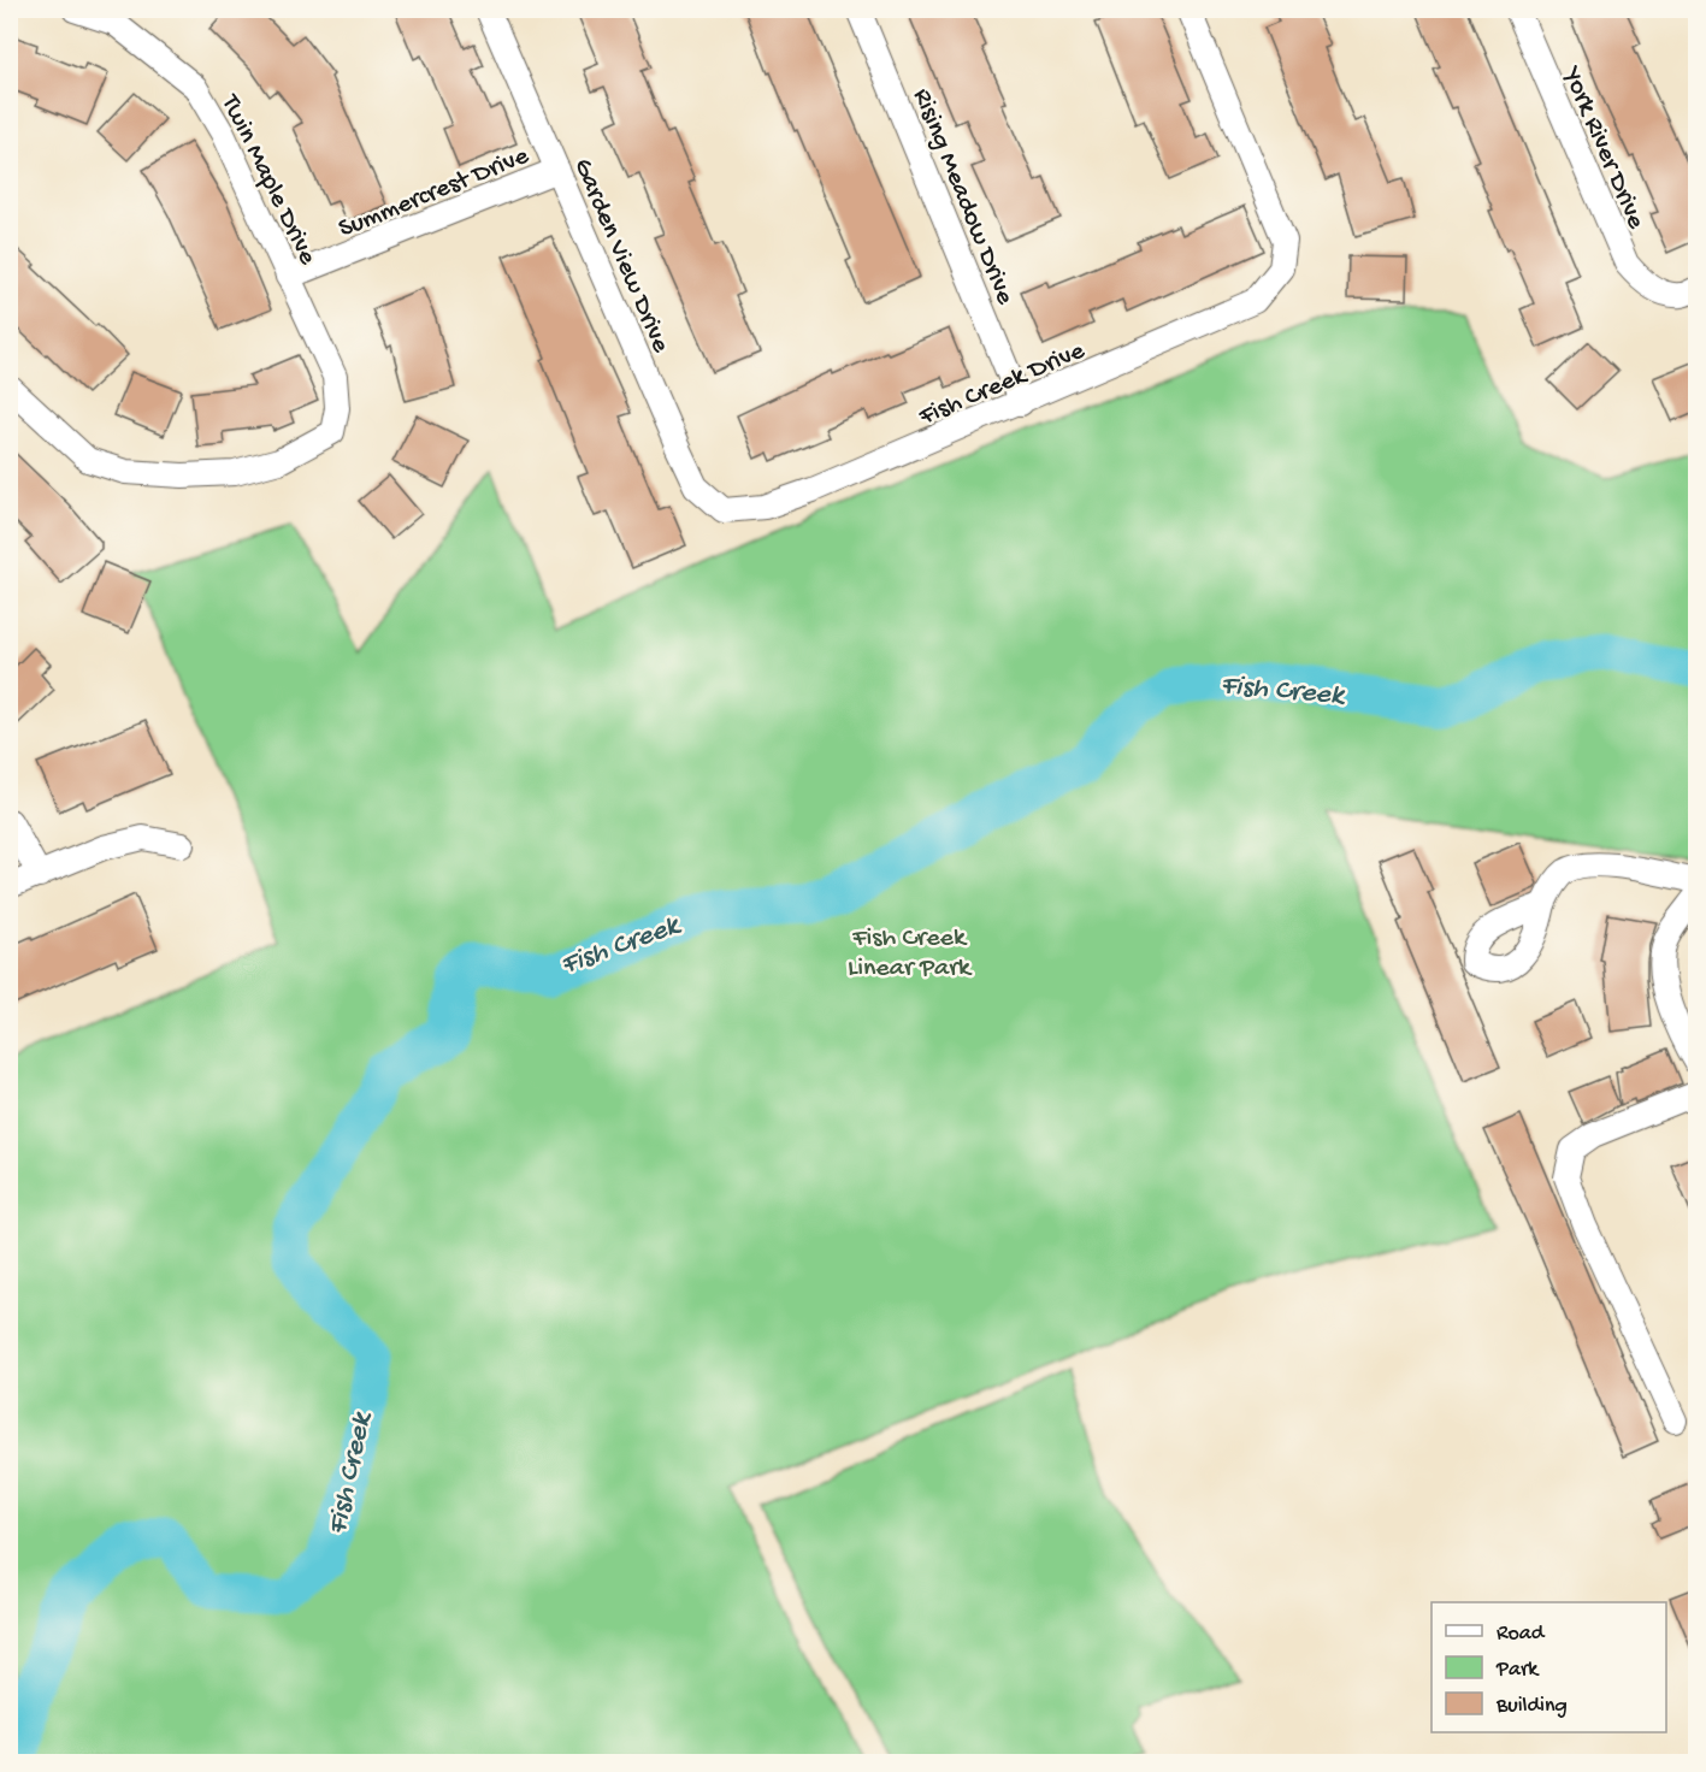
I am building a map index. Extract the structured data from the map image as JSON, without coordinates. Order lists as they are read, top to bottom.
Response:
{
  "streets": {
    "street": [
      "York River Drive",
      "Twin Maple Drive",
      "Summercrest Drive",
      "Rising Meadow Drive",
      "Garden View Drive",
      "Fish Creek Drive"
    ]
  },
  "crossings": [
    ["Twin Maple Drive", "Summercrest Drive"],
    ["Summercrest Drive", "Garden View Drive"],
    ["Rising Meadow Drive", "Fish Creek Drive"],
    ["Garden View Drive", "Fish Creek Drive"]
  ],
  "water": ["Fish Creek"],
  "parks": ["Fish Creek Linear Park"],
  "legend": ["Road", "Park", "Building"]
}
